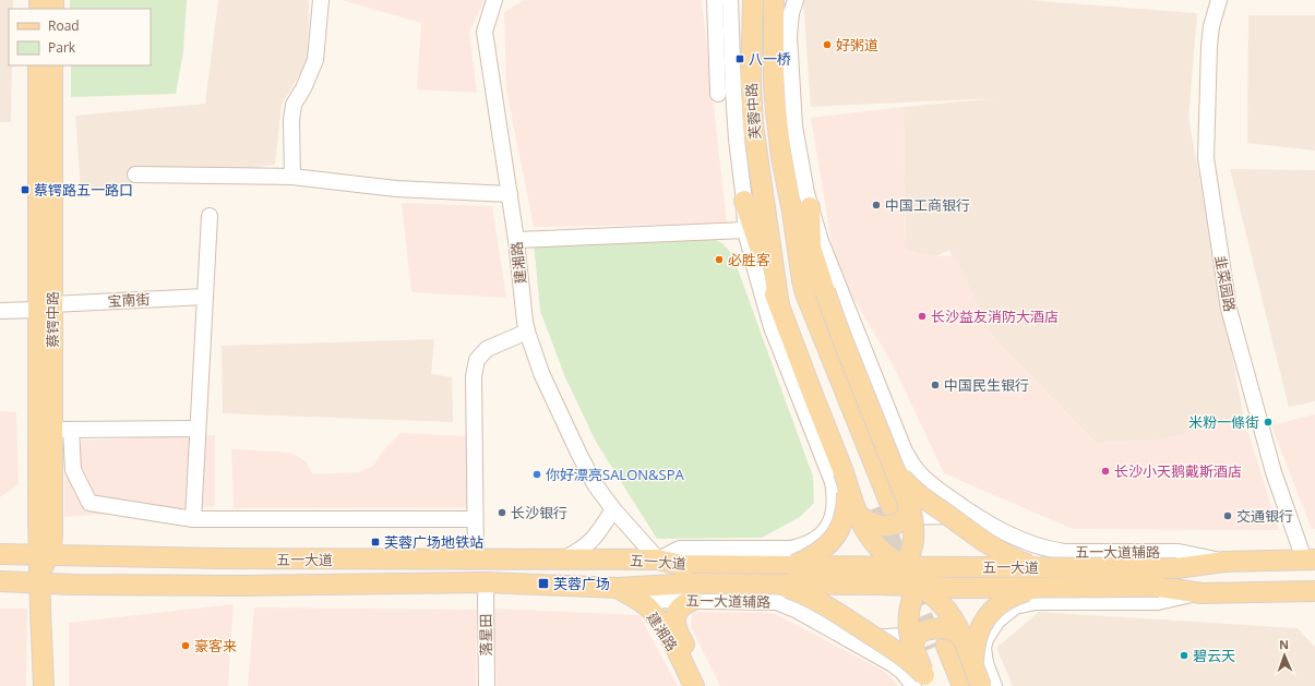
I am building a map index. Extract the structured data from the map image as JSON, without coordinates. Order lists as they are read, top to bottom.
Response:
{
  "streets": {
    "main road": [
      "芙蓉中路",
      "建湘路",
      "蔡锷中路",
      "五一大道"
    ],
    "street": [
      "韭菜园路",
      "宝南街",
      "五一大道辅路",
      "落星田"
    ]
  },
  "crossings": [
    ["芙蓉中路", "五一大道辅路"],
    ["建湘路", "五一大道辅路"],
    ["建湘路", "五一大道"],
    ["韭菜园路", "五一大道"],
    ["宝南街", "蔡锷中路"],
    ["蔡锷中路", "五一大道"],
    ["五一大道辅路", "五一大道"],
    ["五一大道", "落星田"]
  ],
  "places": {
    "other": [
      "好粥道",
      "中国工商银行",
      "必胜客",
      "长沙益友消防大酒店",
      "中国民生银行",
      "米粉一條街",
      "长沙小天鹅戴斯酒店",
      "你好漂亮SALON&SPA",
      "长沙银行",
      "交通银行",
      "豪客来",
      "碧云天"
    ],
    "transit": [
      "八一桥",
      "蔡锷路五一路口",
      "芙蓉广场地铁站",
      "芙蓉广场"
    ]
  },
  "legend": ["Road", "Park"],
  "north": "top"
}
